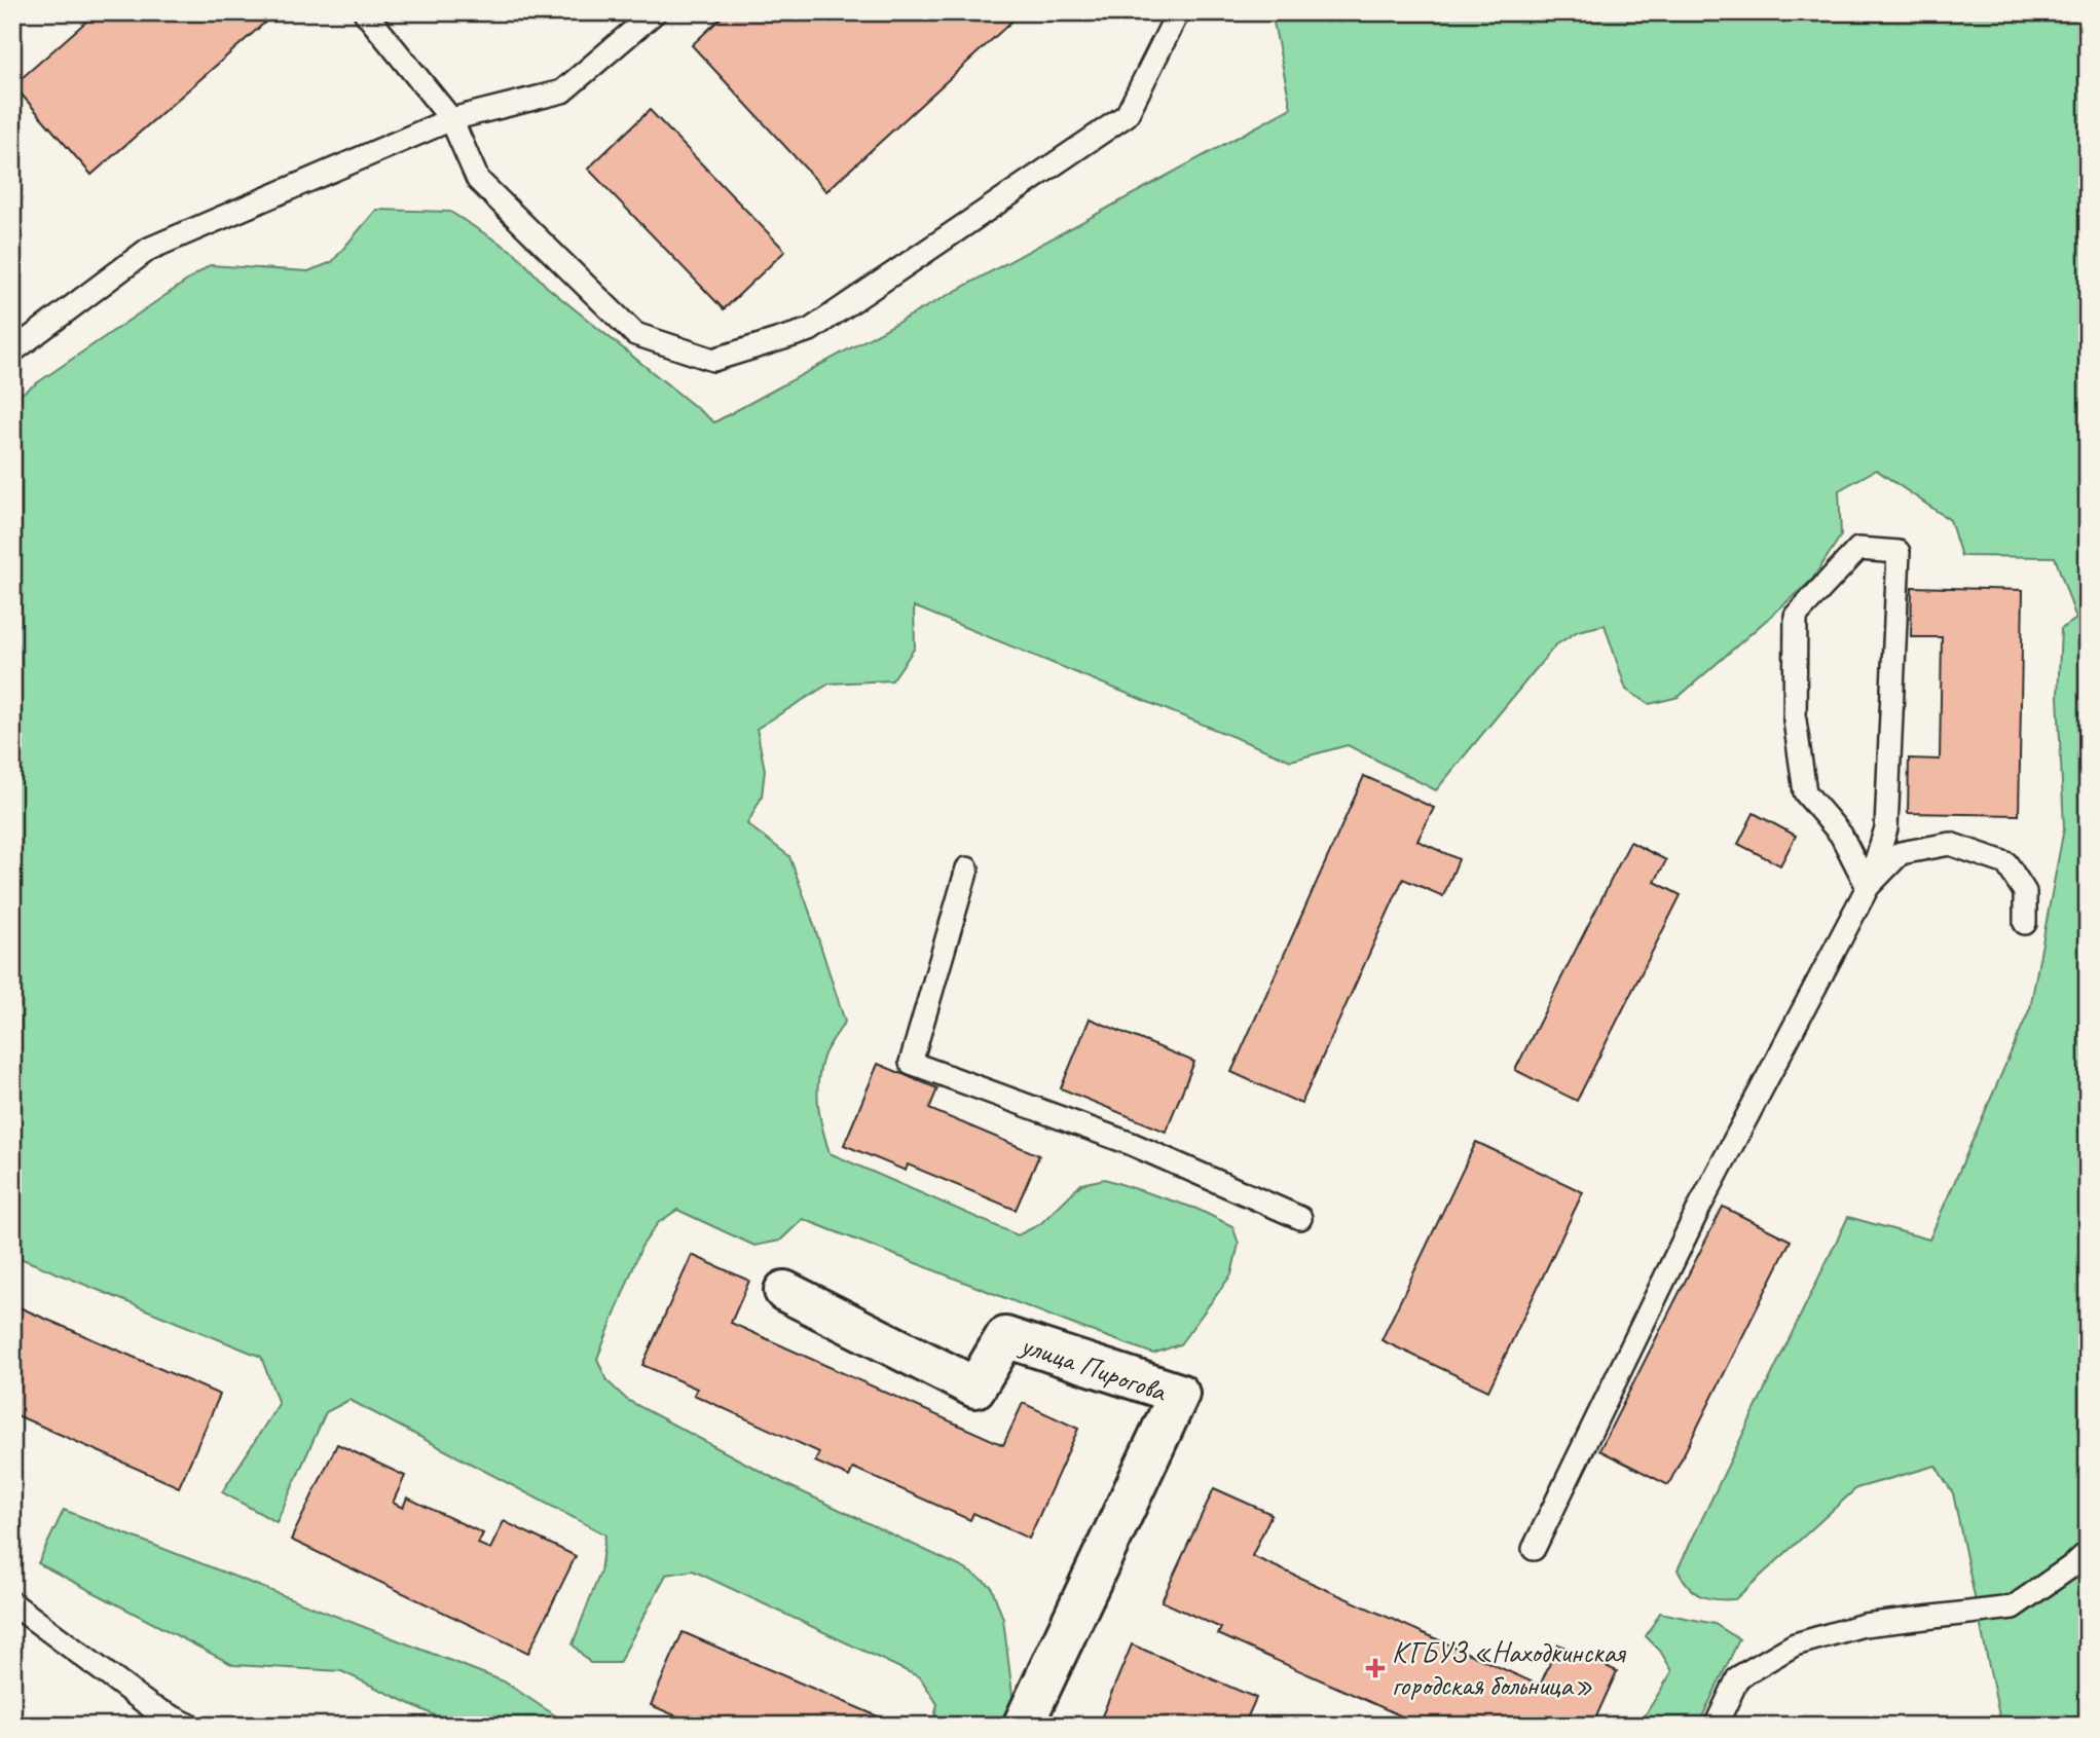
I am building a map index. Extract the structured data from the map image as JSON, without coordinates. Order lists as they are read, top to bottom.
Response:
{
  "streets": {
    "street": ["улица Пирогова"]
  },
  "places": {
    "health": ["КГБУЗ «Находкинская городская больница»"]
  }
}
